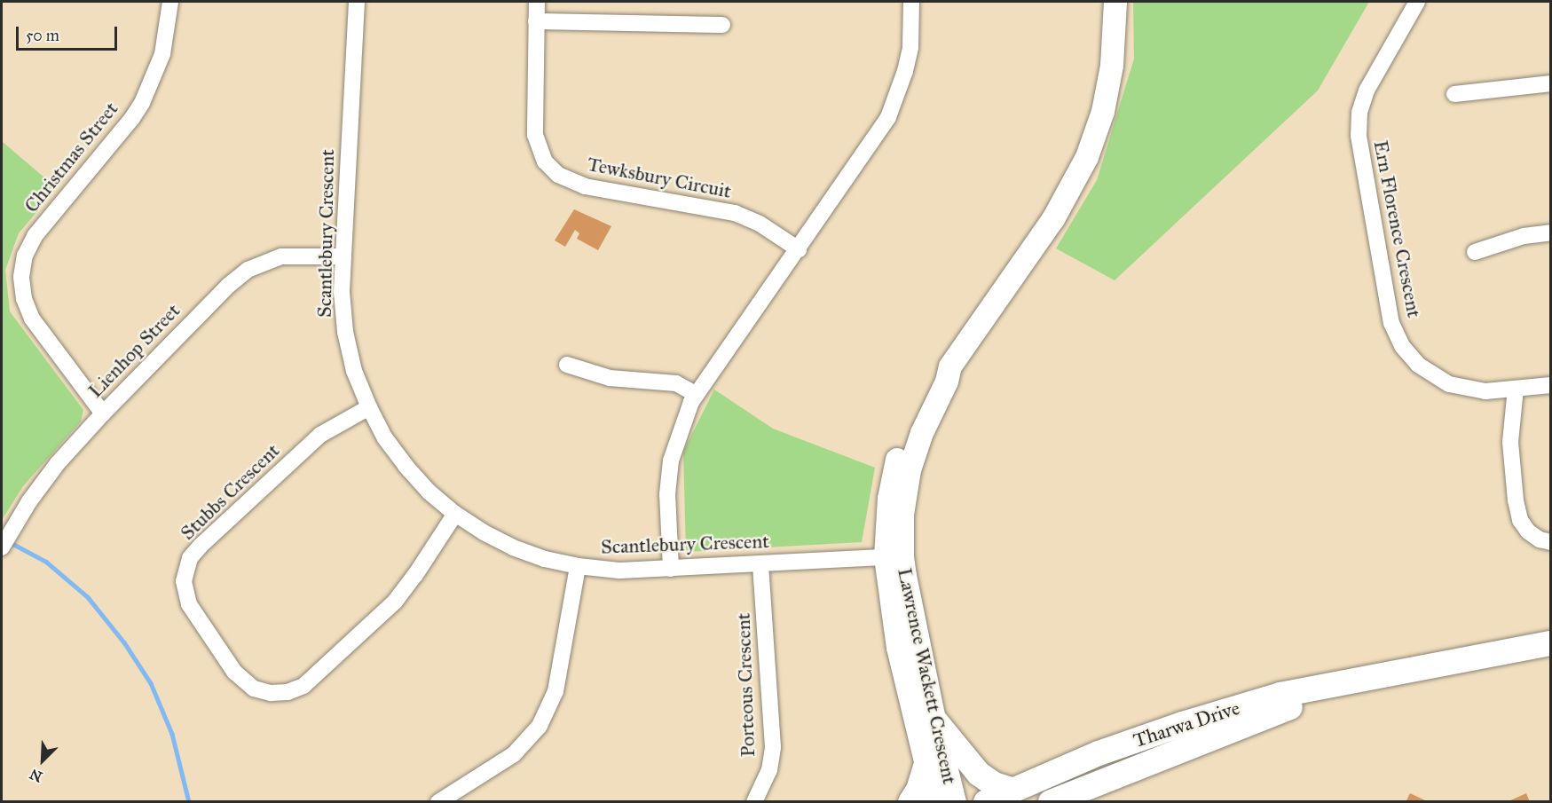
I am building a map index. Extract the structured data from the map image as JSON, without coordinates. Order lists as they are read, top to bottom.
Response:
{
  "streets": {
    "main road": ["Tharwa Drive"],
    "street": [
      "Christmas Street",
      "Tewksbury Circuit",
      "Ern Florence Crescent",
      "Scantlebury Crescent",
      "Lienhop Street",
      "Stubbs Crescent",
      "Lawrence Wackett Crescent",
      "Porteous Crescent"
    ]
  },
  "crossings": [
    ["Christmas Street", "Lienhop Street"],
    ["Scantlebury Crescent", "Lienhop Street"],
    ["Scantlebury Crescent", "Stubbs Crescent"],
    ["Scantlebury Crescent", "Lawrence Wackett Crescent"],
    ["Scantlebury Crescent", "Porteous Crescent"]
  ],
  "scale_bar": "50 m",
  "north": "bottom left"
}
